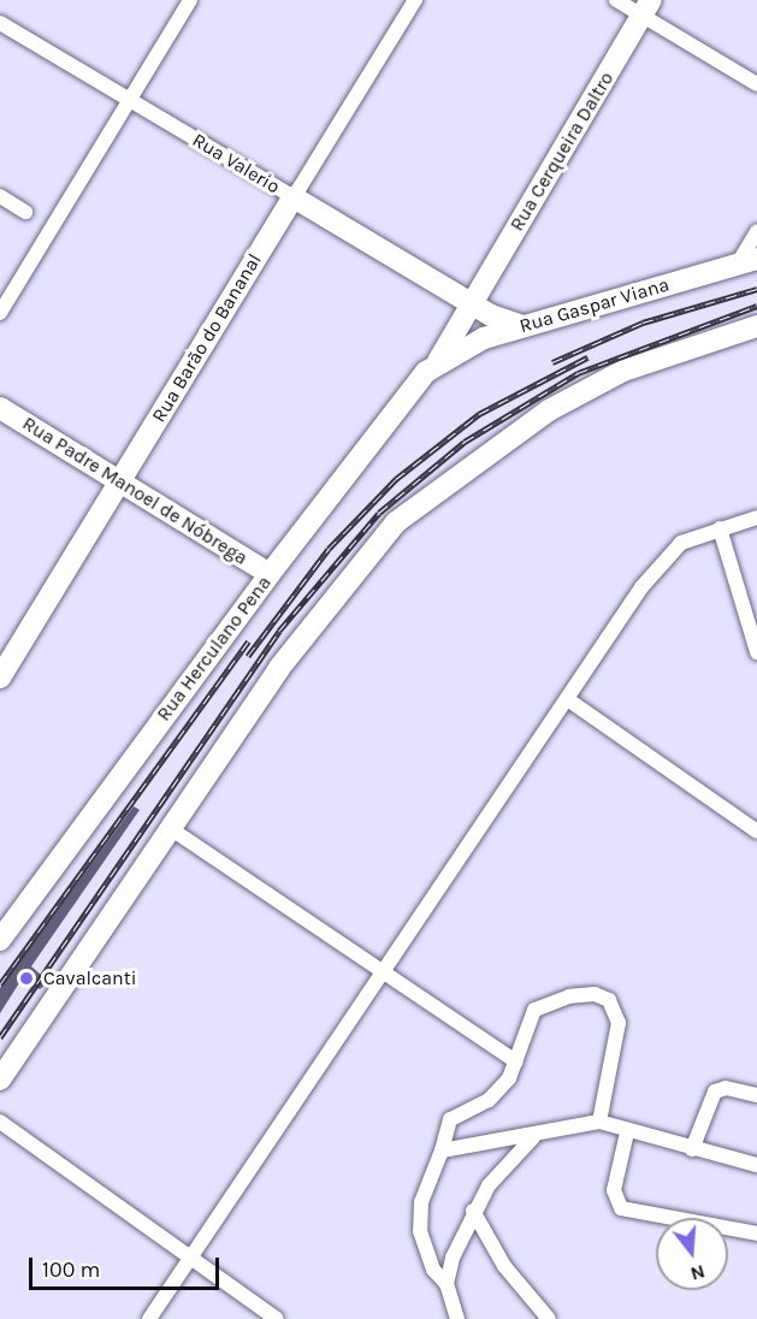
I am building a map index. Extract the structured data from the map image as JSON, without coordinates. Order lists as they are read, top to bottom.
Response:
{
  "streets": {
    "main road": [
      "Rua Cerqueira Daltro",
      "Rua Valerio",
      "Rua Gaspar Viana",
      "Rua Barão do Bananal",
      "Rua Padre Manoel de Nóbrega",
      "Rua Herculano Pena"
    ]
  },
  "crossings": [
    ["Rua Cerqueira Daltro", "Rua Valerio"],
    ["Rua Cerqueira Daltro", "Rua Gaspar Viana"],
    ["Rua Cerqueira Daltro", "Rua Herculano Pena"],
    ["Rua Valerio", "Rua Barão do Bananal"],
    ["Rua Gaspar Viana", "Rua Herculano Pena"],
    ["Rua Barão do Bananal", "Rua Padre Manoel de Nóbrega"],
    ["Rua Padre Manoel de Nóbrega", "Rua Herculano Pena"]
  ],
  "places": ["Cavalcanti"],
  "scale_bar": "100 m",
  "north": "bottom"
}
